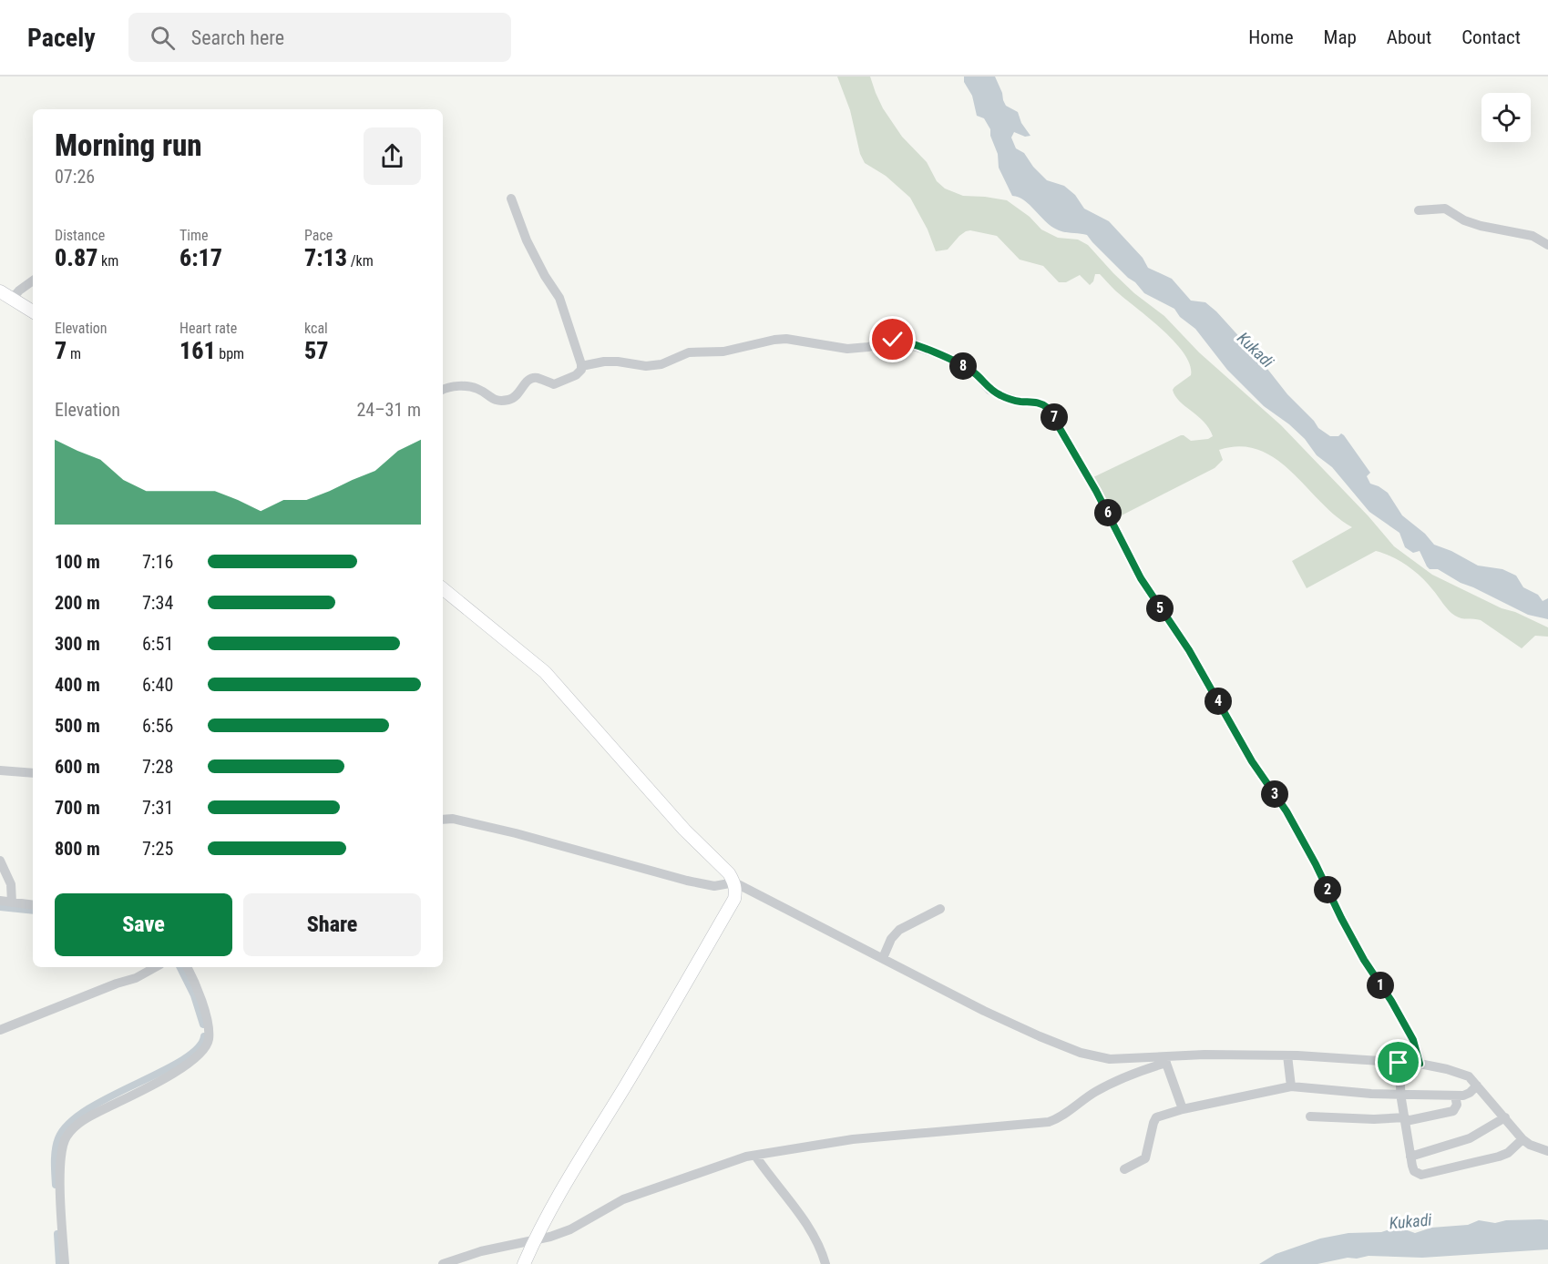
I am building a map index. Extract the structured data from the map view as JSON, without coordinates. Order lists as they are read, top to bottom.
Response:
{
  "water": ["Kukadi"],
  "page": {
    "header": "Pacely",
    "search": "Search here",
    "nav": [
      "Home",
      "Map",
      "About",
      "Contact"
    ],
    "heading": ["Morning run", "07:26"],
    "stats": [
      ["Distance", "0.87 km"],
      ["Time", "6:17"],
      ["Pace", "7:13 /km"],
      ["Elevation", "7 m"],
      ["Heart rate", "161 bpm"],
      ["kcal", "57"]
    ],
    "pins": [
      "8",
      "7",
      "6",
      "5",
      "4",
      "3",
      "2",
      "1"
    ],
    "chart": ["Elevation", "24–31 m"],
    "list": [
      {
        "name": "100 m",
        "note": "7:16"
      },
      {
        "name": "200 m",
        "note": "7:34"
      },
      {
        "name": "300 m",
        "note": "6:51"
      },
      {
        "name": "400 m",
        "note": "6:40"
      },
      {
        "name": "500 m",
        "note": "6:56"
      },
      {
        "name": "600 m",
        "note": "7:28"
      },
      {
        "name": "700 m",
        "note": "7:31"
      },
      {
        "name": "800 m",
        "note": "7:25"
      }
    ],
    "buttons": ["Save", "Share"]
  }
}
